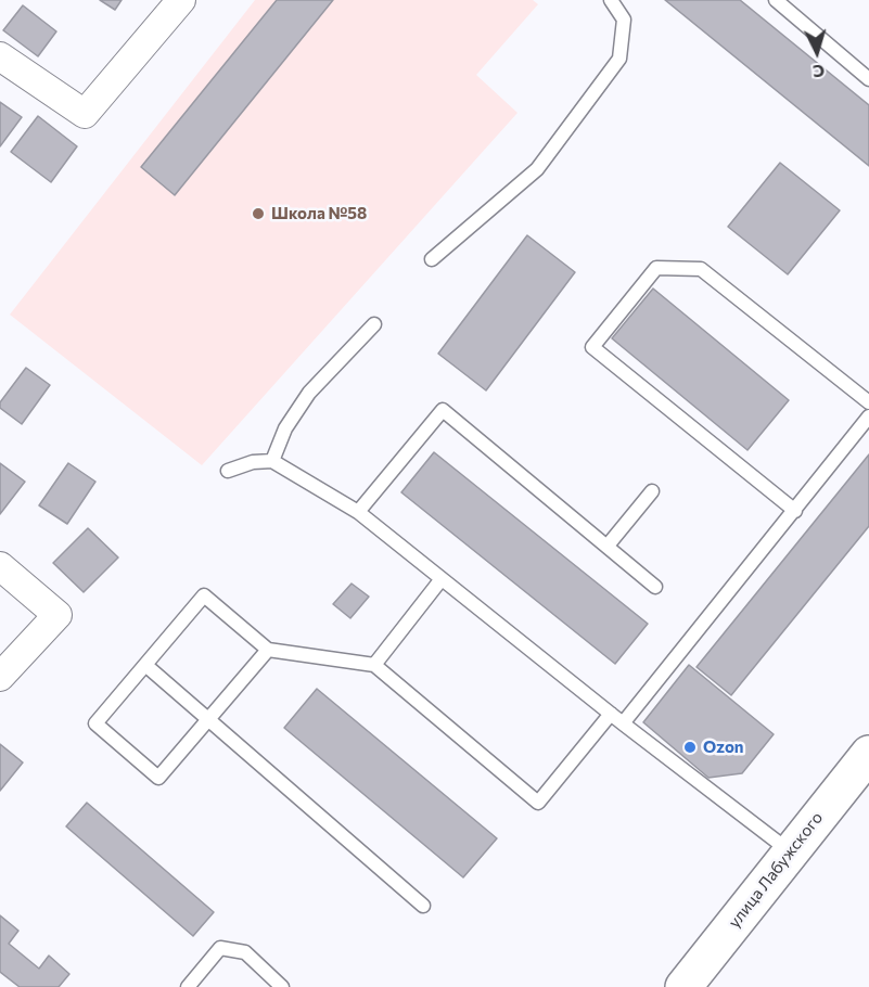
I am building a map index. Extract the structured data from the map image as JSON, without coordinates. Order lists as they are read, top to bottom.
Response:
{
  "streets": {
    "street": ["улица Лабужского"]
  },
  "places": ["Школа №58", "Ozon"],
  "north": "bottom"
}
